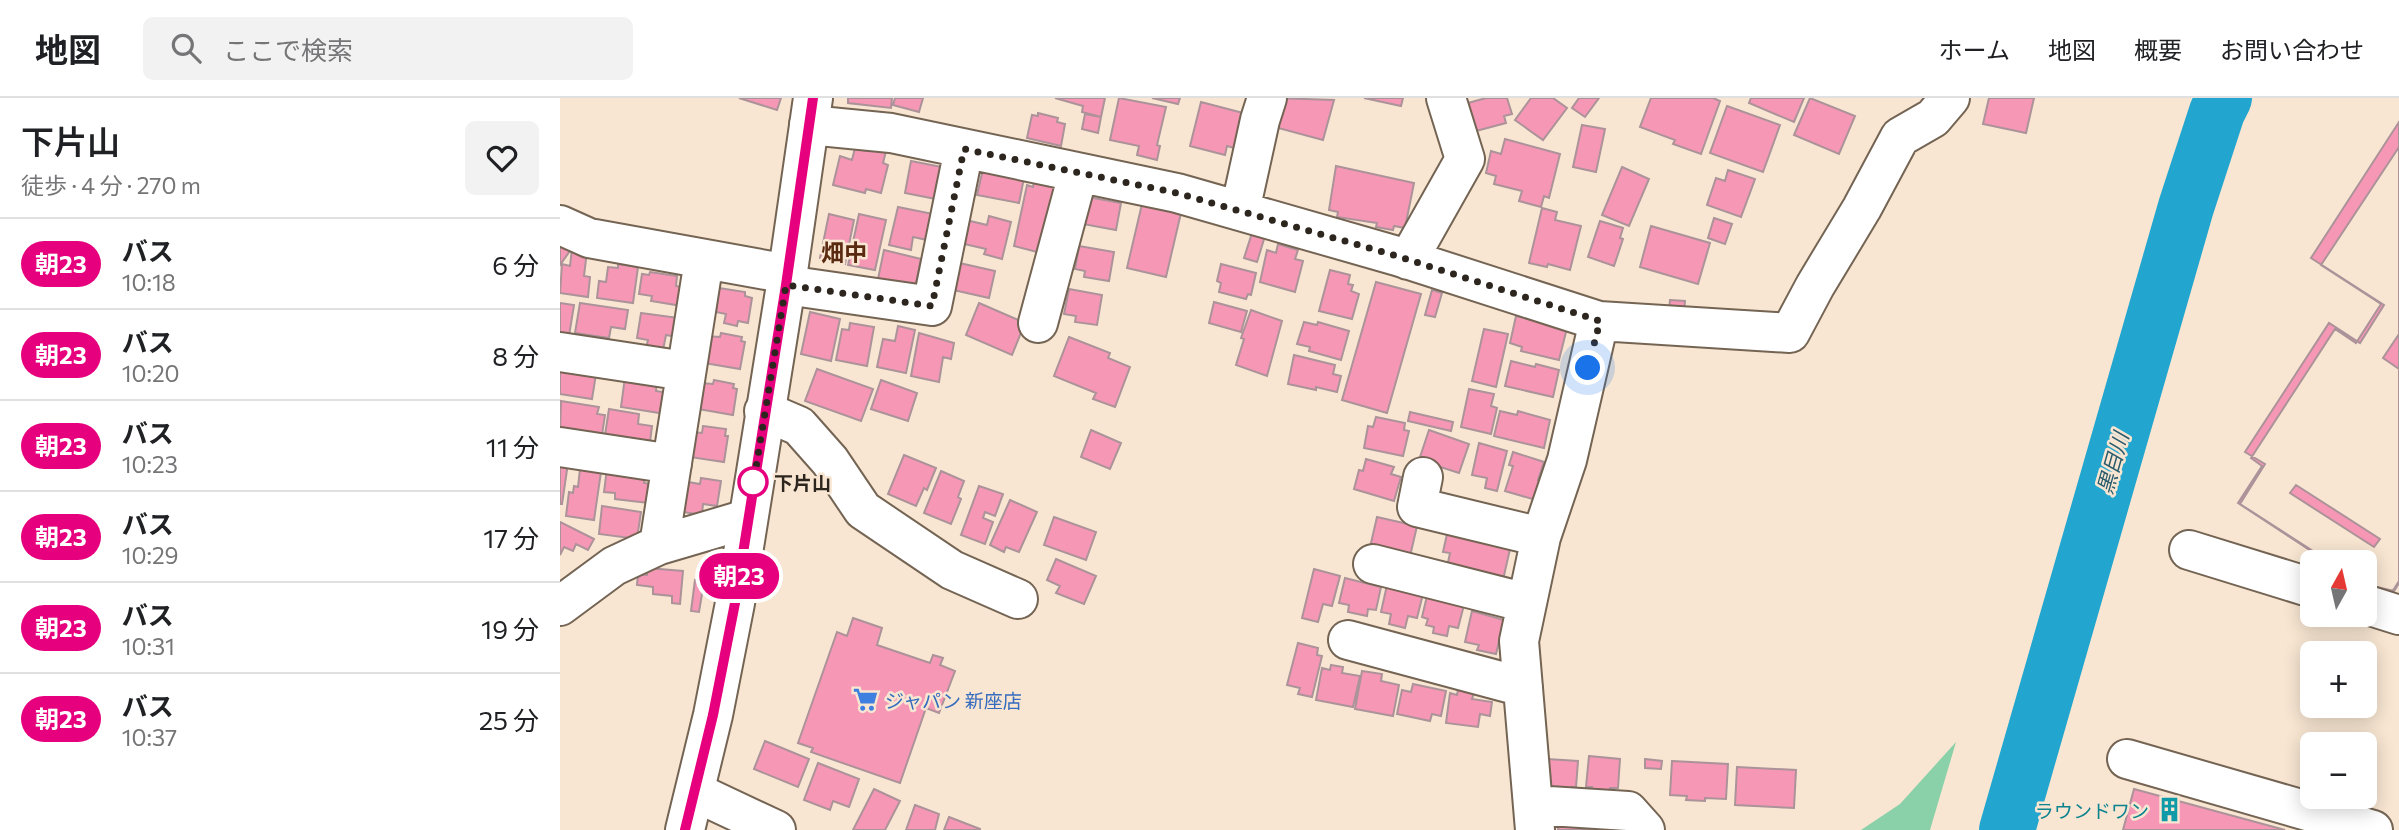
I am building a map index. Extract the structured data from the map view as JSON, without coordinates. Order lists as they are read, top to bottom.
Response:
{
  "districts": ["畑中"],
  "water": ["黒目川"],
  "places": {
    "other": ["下片山"],
    "supermarket": ["ジャパン 新座店"],
    "building": ["ラウンドワン"]
  },
  "lines": ["bus line 朝23"],
  "north": "top",
  "page": {
    "header": "地図",
    "search": "ここで検索",
    "nav": [
      "ホーム",
      "地図",
      "概要",
      "お問い合わせ"
    ],
    "heading": ["下片山", "徒歩 · 4 分 · 270 m"],
    "on_map": "朝23",
    "list": [
      {
        "mark": "朝23",
        "name": "バス",
        "note": "10:18",
        "value": "6 分"
      },
      {
        "mark": "朝23",
        "name": "バス",
        "note": "10:20",
        "value": "8 分"
      },
      {
        "mark": "朝23",
        "name": "バス",
        "note": "10:23",
        "value": "11 分"
      },
      {
        "mark": "朝23",
        "name": "バス",
        "note": "10:29",
        "value": "17 分"
      },
      {
        "mark": "朝23",
        "name": "バス",
        "note": "10:31",
        "value": "19 分"
      },
      {
        "mark": "朝23",
        "name": "バス",
        "note": "10:37",
        "value": "25 分"
      }
    ],
    "map_buttons": ["+", "−"]
  }
}
